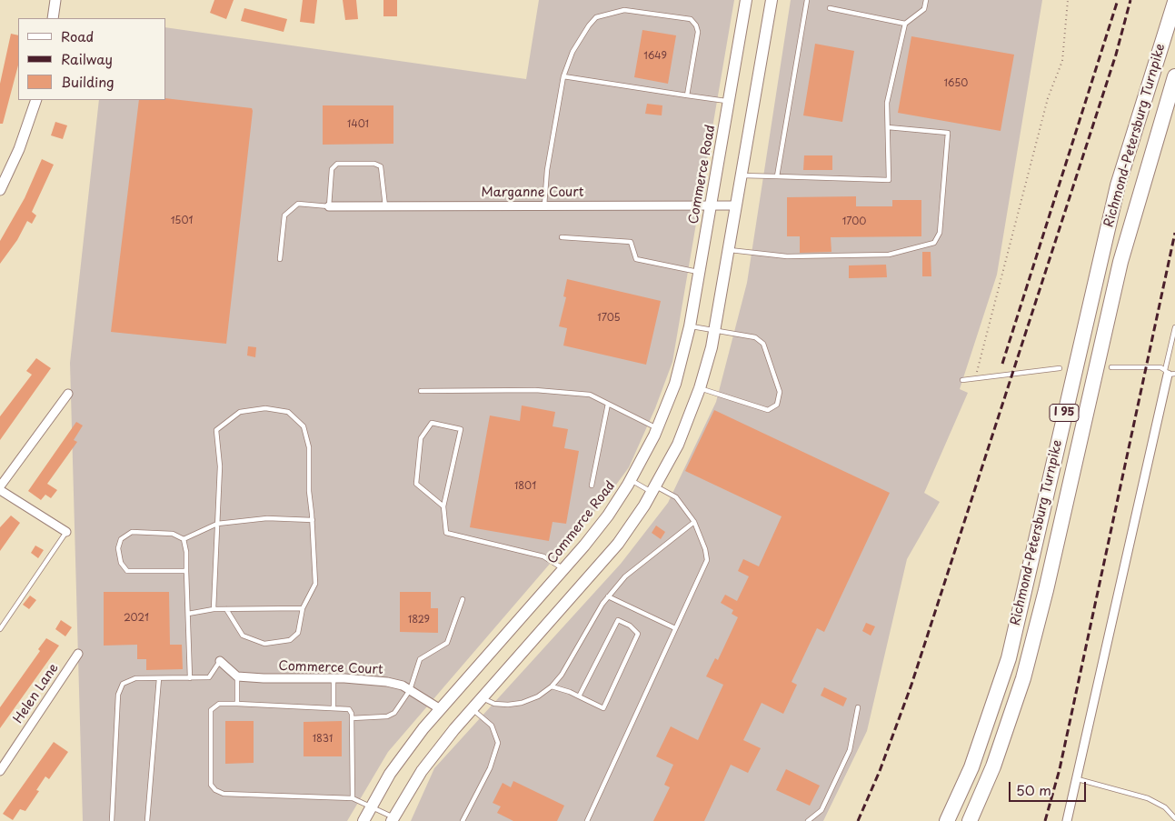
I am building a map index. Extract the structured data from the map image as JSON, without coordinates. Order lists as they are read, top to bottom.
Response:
{
  "streets": {
    "highway": ["Richmond-Petersburg Turnpike", "I 95"],
    "main road": ["Commerce Road"],
    "street": ["Marganne Court", "Commerce Court", "Helen Lane"]
  },
  "crossings": [
    ["Commerce Road", "Marganne Court"],
    ["Commerce Road", "Commerce Court"]
  ],
  "house_numbers": [
    "1649",
    "1650",
    "1401",
    "1501",
    "1700",
    "1705",
    "1801",
    "2021",
    "1829",
    "1831"
  ],
  "legend": ["Road", "Railway", "Building"],
  "scale_bar": "50 m"
}
